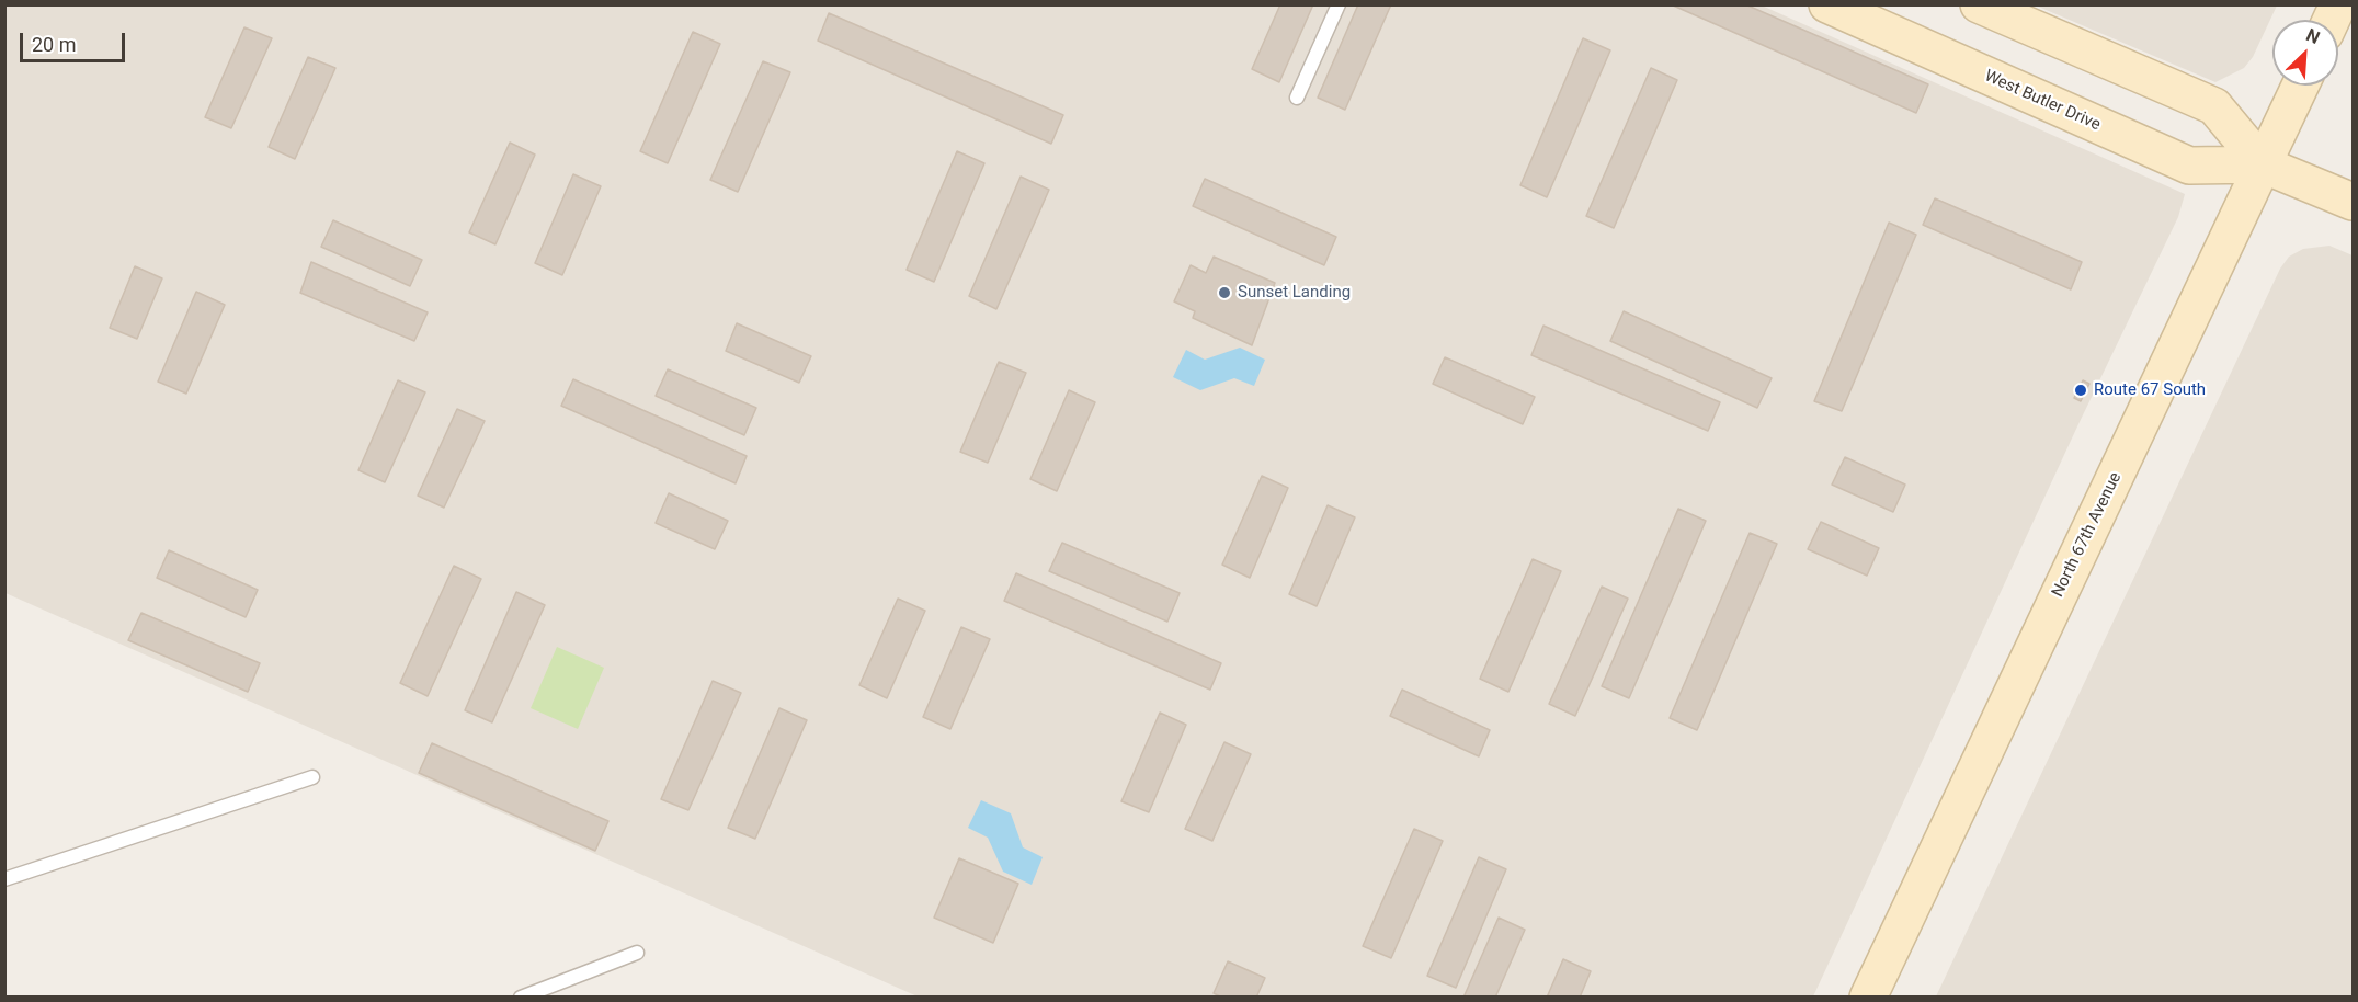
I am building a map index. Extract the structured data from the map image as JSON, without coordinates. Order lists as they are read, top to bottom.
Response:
{
  "streets": {
    "main road": ["West Butler Drive", "North 67th Avenue"]
  },
  "crossings": [
    ["West Butler Drive", "North 67th Avenue"]
  ],
  "places": ["Sunset Landing", "Route 67 South"],
  "scale_bar": "20 m",
  "north": "top right"
}
